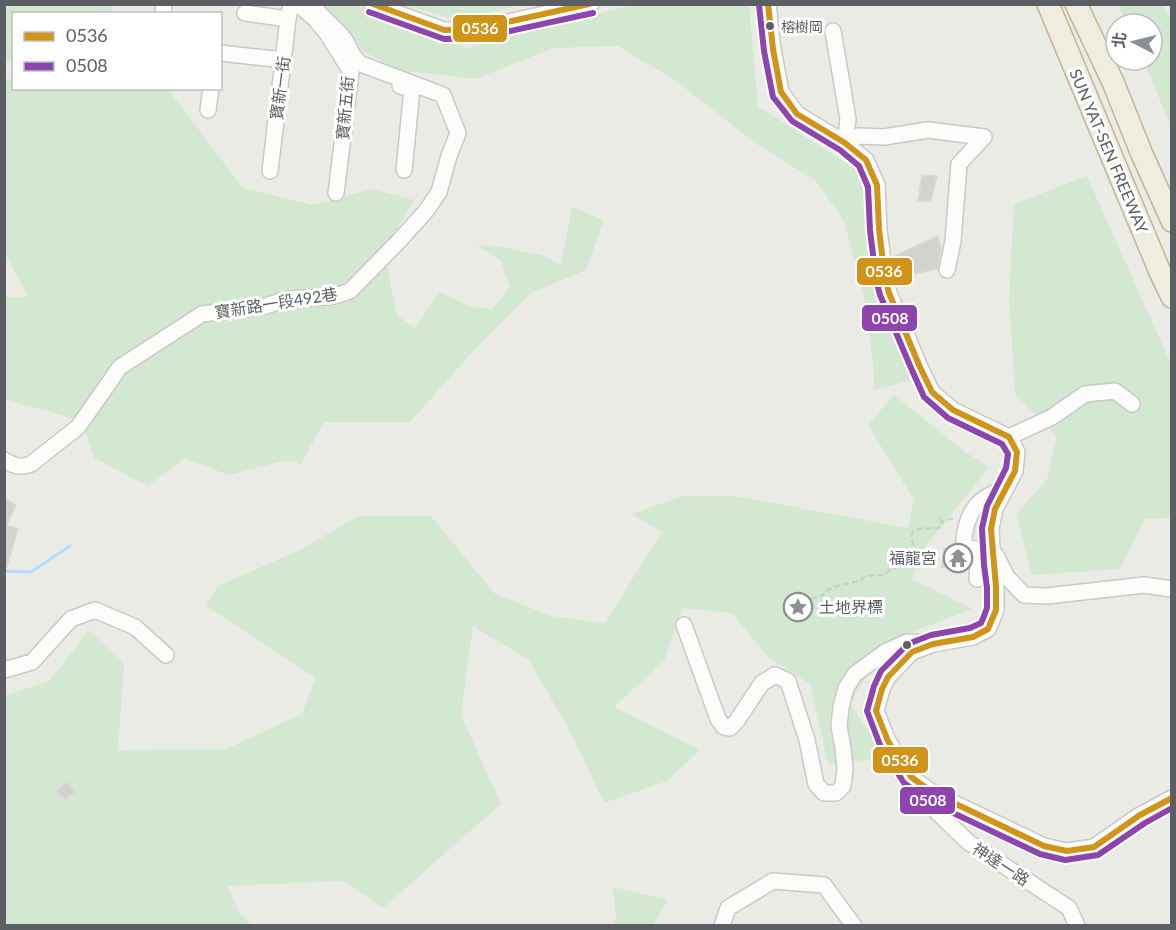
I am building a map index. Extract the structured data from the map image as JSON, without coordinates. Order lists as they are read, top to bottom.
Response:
{
  "streets": {
    "highway": ["SUN YAT-SEN FREEWAY"],
    "street": [
      "寶新一街",
      "寶新五街",
      "寶新路一段492巷",
      "神達一路"
    ]
  },
  "places": {
    "other": ["榕樹岡"],
    "temple": ["福龍宮"],
    "place": ["土地界標"]
  },
  "lines": ["transit line 0536", "transit line 0508"],
  "legend": ["0536", "0508"],
  "north": "left"
}
